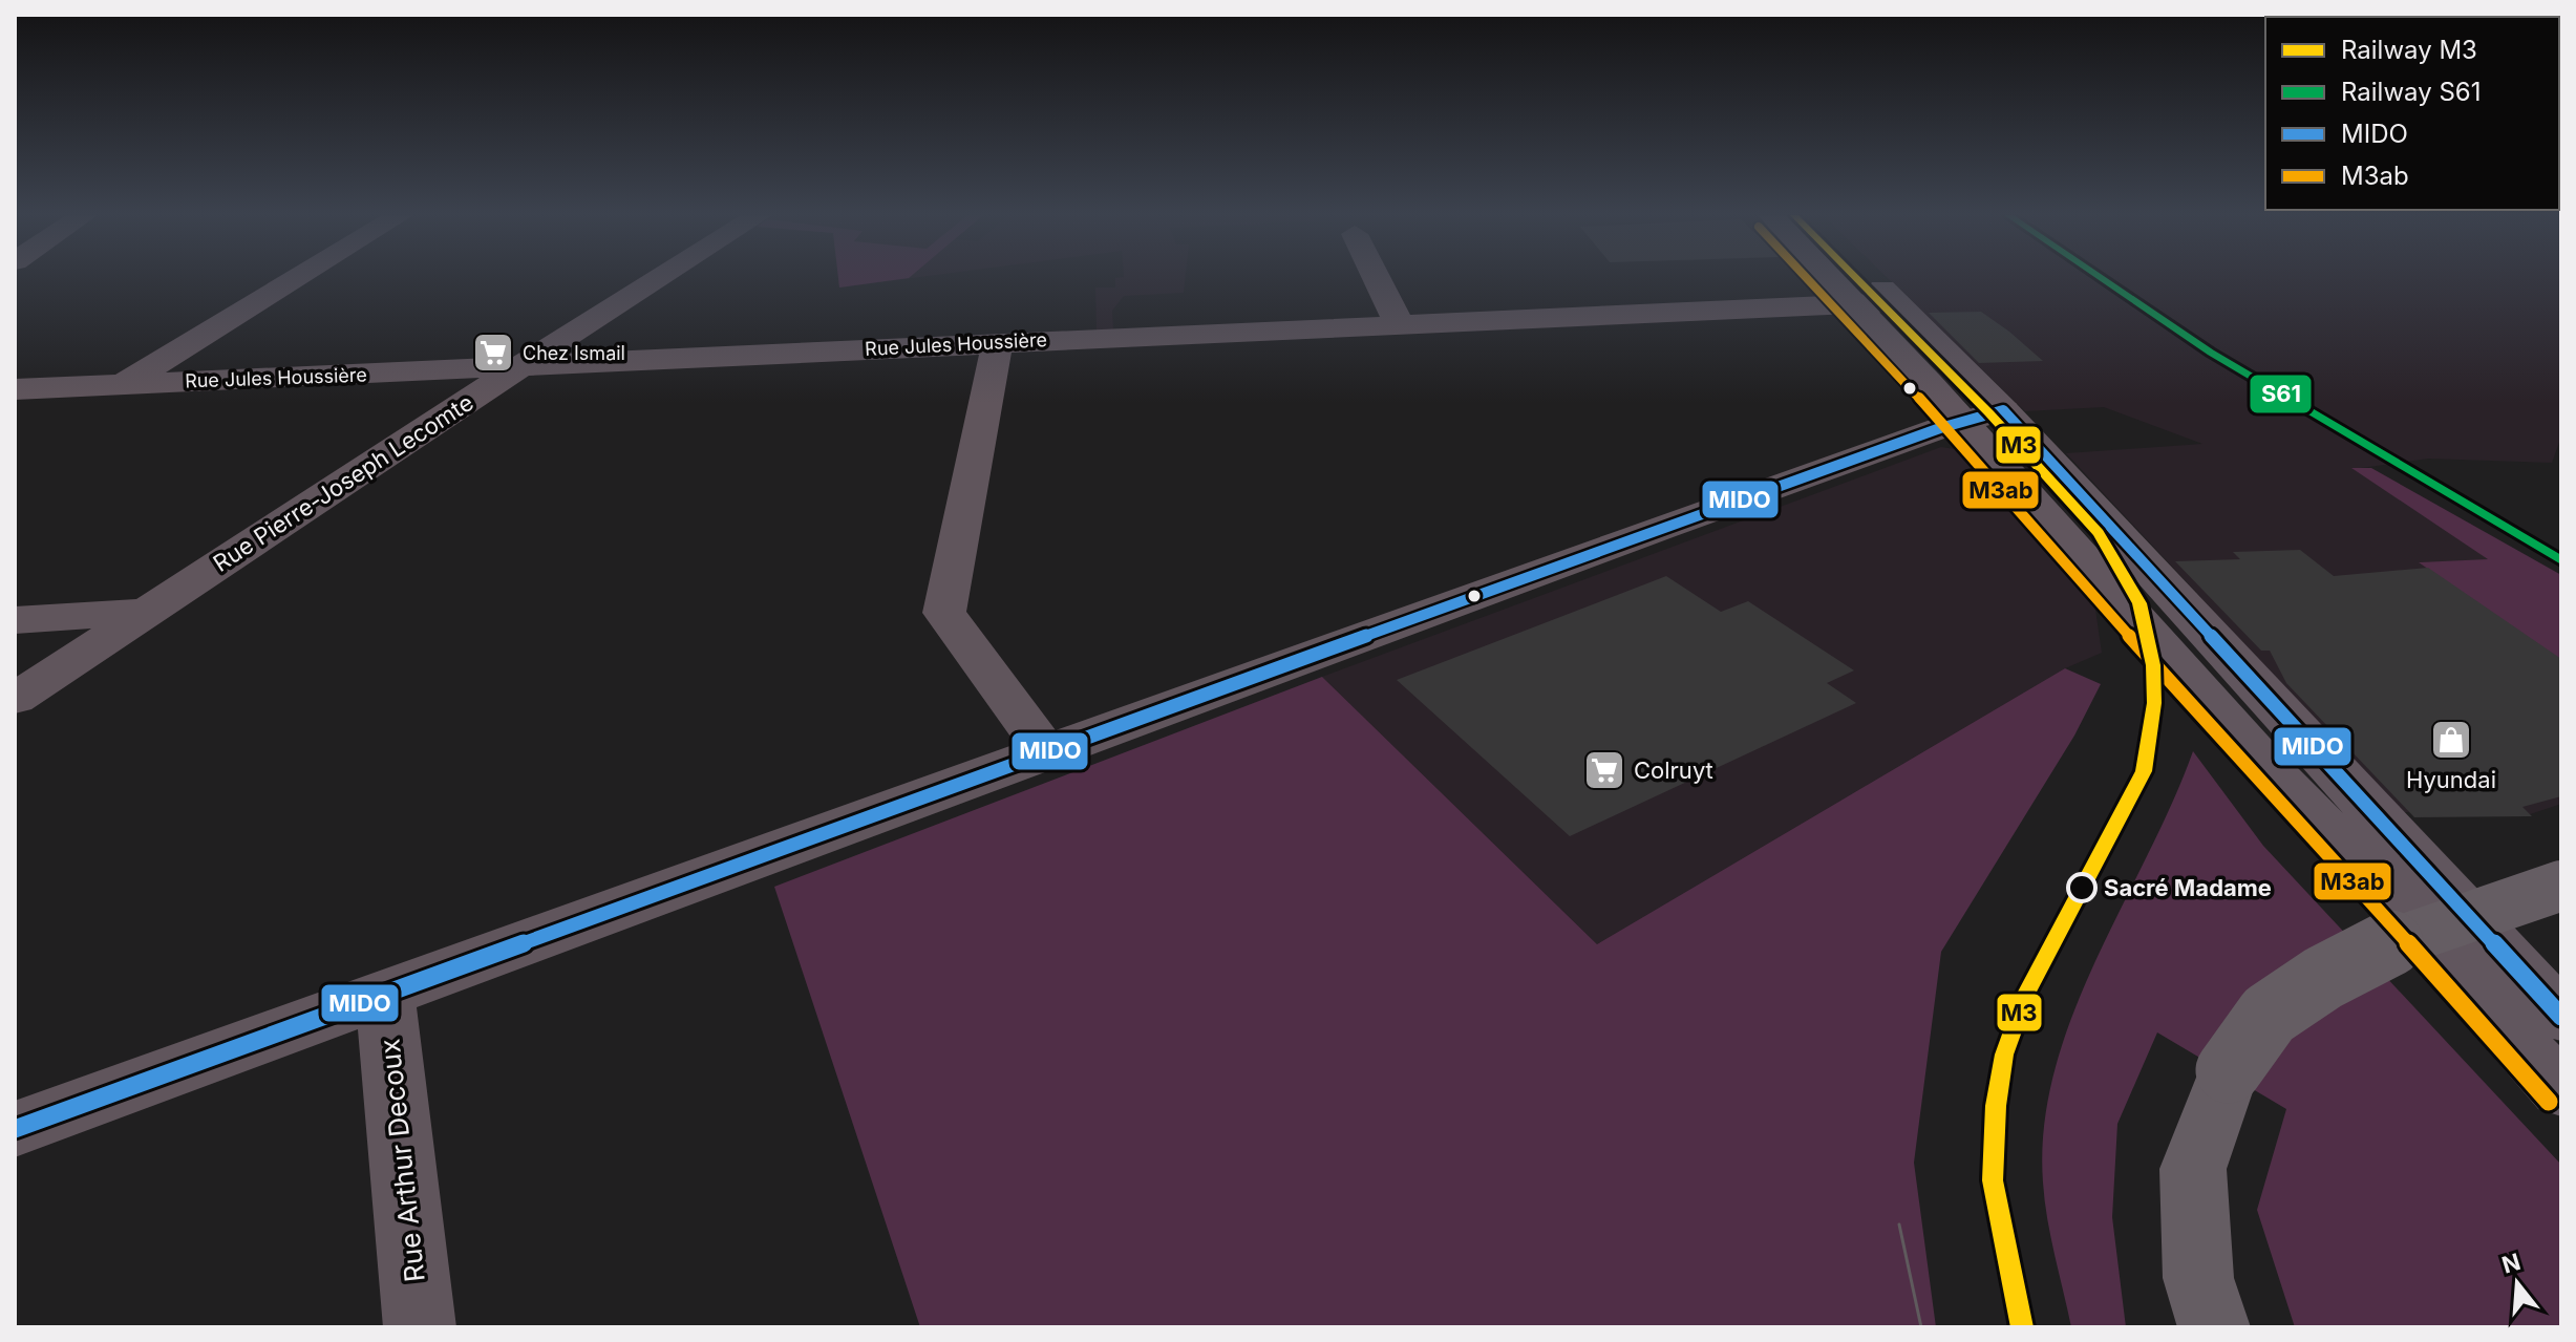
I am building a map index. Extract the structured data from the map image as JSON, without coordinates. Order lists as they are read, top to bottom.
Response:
{
  "streets": {
    "street": ["Rue Jules Houssière", "Rue Pierre-Joseph Lecomte", "Rue Arthur Decoux"]
  },
  "crossings": [
    ["Rue Jules Houssière", "Rue Pierre-Joseph Lecomte"]
  ],
  "places": {
    "supermarket": ["Chez Ismail", "Colruyt"],
    "shop": ["Hyundai"],
    "other": ["Sacré Madame"]
  },
  "lines": [
    "rail line M3",
    "rail line S61",
    "transit line M3ab",
    "transit line MIDO"
  ],
  "legend": [
    "Railway M3",
    "Railway S61",
    "MIDO",
    "M3ab"
  ],
  "north": "top"
}
